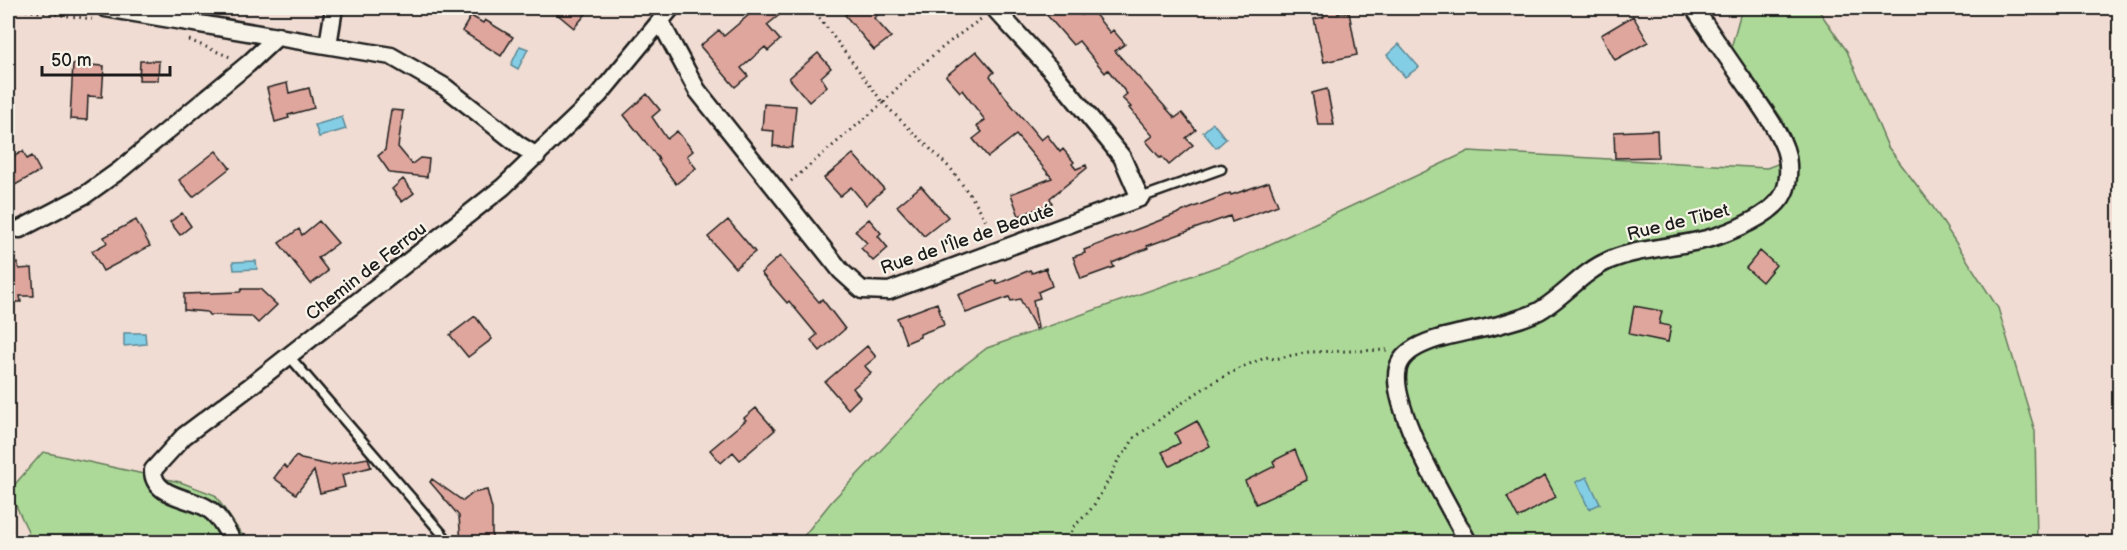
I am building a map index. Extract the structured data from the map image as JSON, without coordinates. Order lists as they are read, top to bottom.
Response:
{
  "streets": {
    "street": ["Rue de Tibet", "Rue de l'Île de Beauté", "Chemin de Ferrou"]
  },
  "crossings": [
    ["Rue de l'Île de Beauté", "Chemin de Ferrou"]
  ],
  "scale_bar": "50 m"
}
